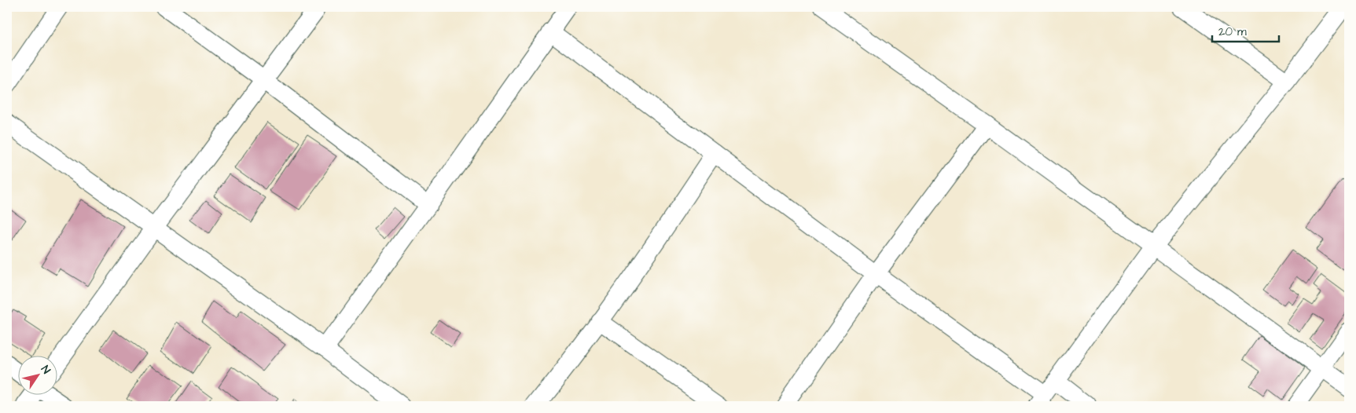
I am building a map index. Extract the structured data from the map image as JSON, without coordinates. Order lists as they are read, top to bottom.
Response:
{
  "scale_bar": "20 m",
  "north": "top right"
}
